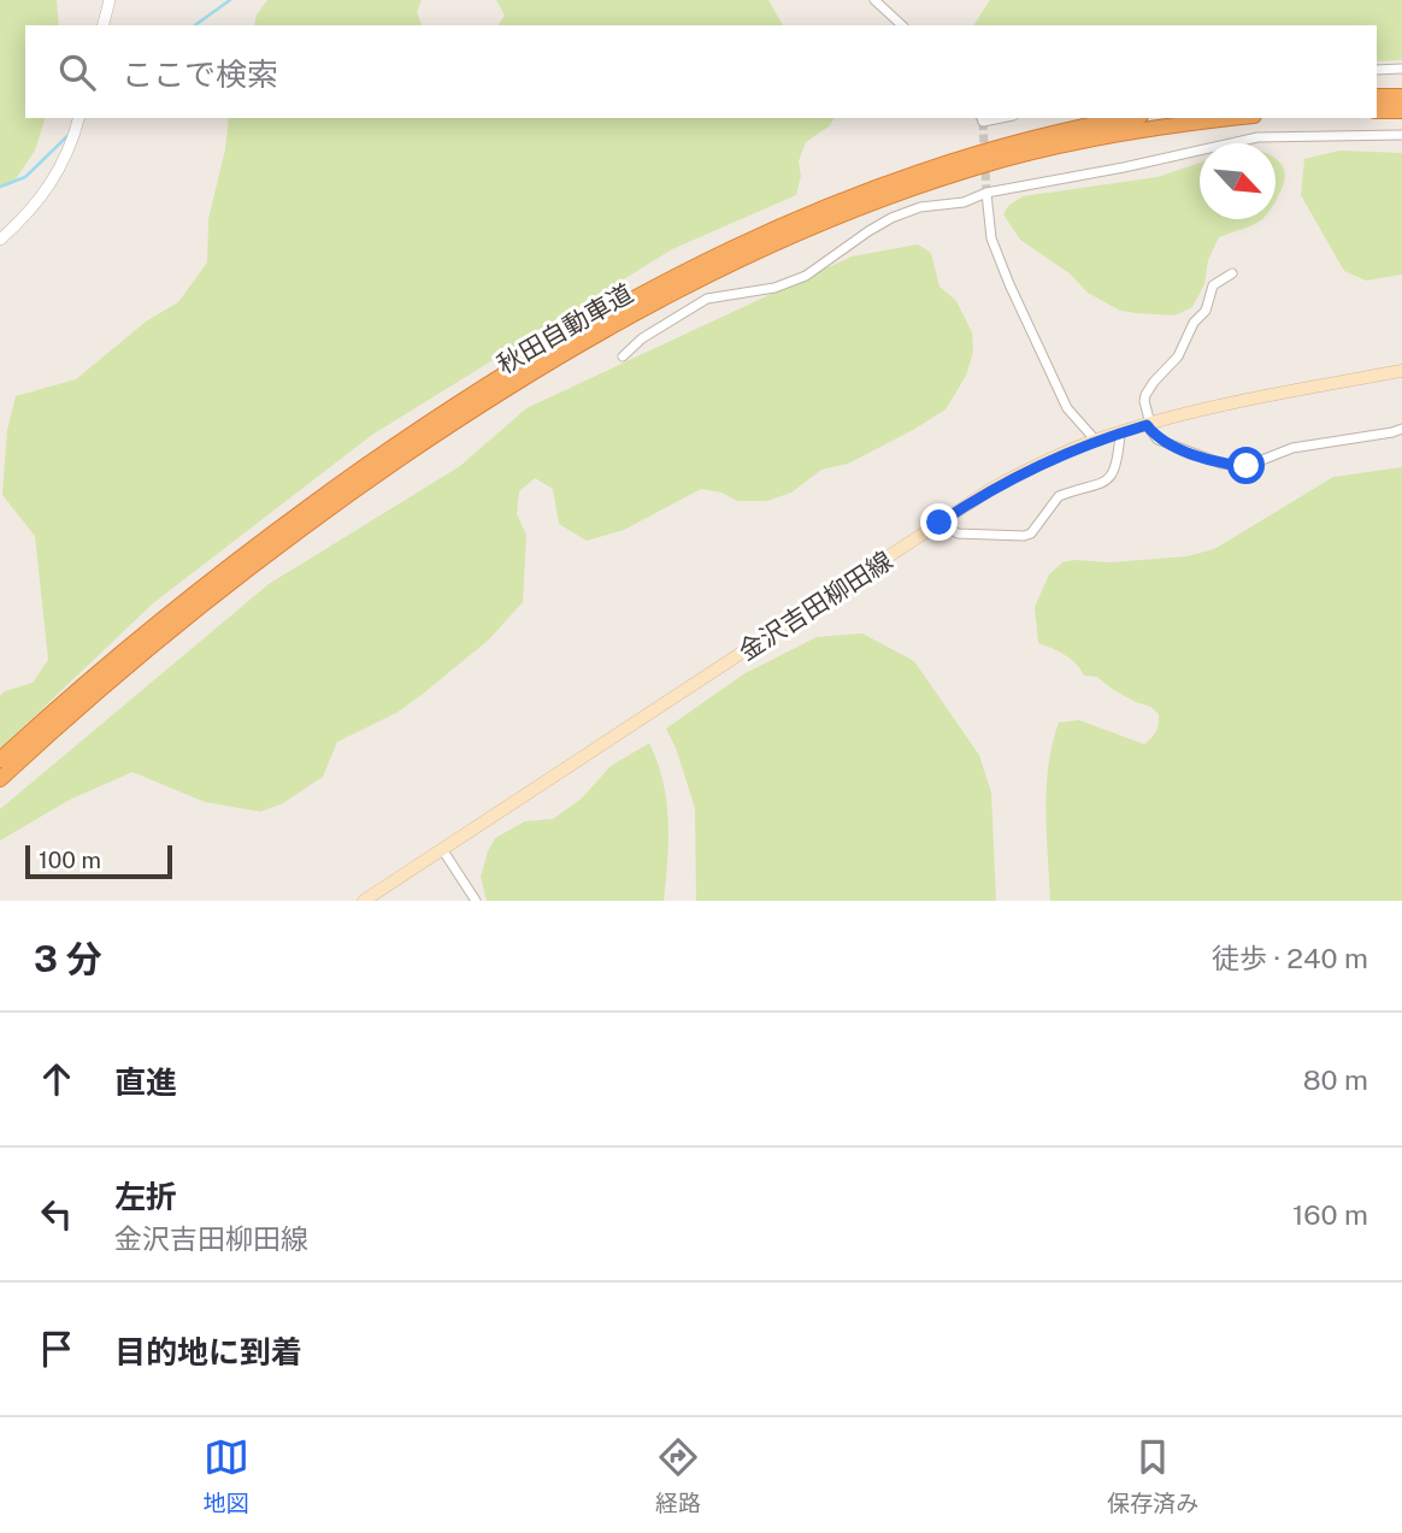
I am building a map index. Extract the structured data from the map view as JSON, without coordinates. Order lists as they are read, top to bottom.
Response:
{
  "streets": {
    "highway": ["秋田自動車道"],
    "main road": ["金沢吉田柳田線"]
  },
  "scale_bar": "100 m",
  "north": "bottom right",
  "page": {
    "search": "ここで検索",
    "scale": "100 m",
    "heading": ["3 分", "徒歩 · 240 m"],
    "list": [
      ["直進", "80 m"],
      ["左折", "金沢吉田柳田線", "160 m"],
      "目的地に到着"
    ],
    "nav": ["地図", "経路", "保存済み"]
  }
}
